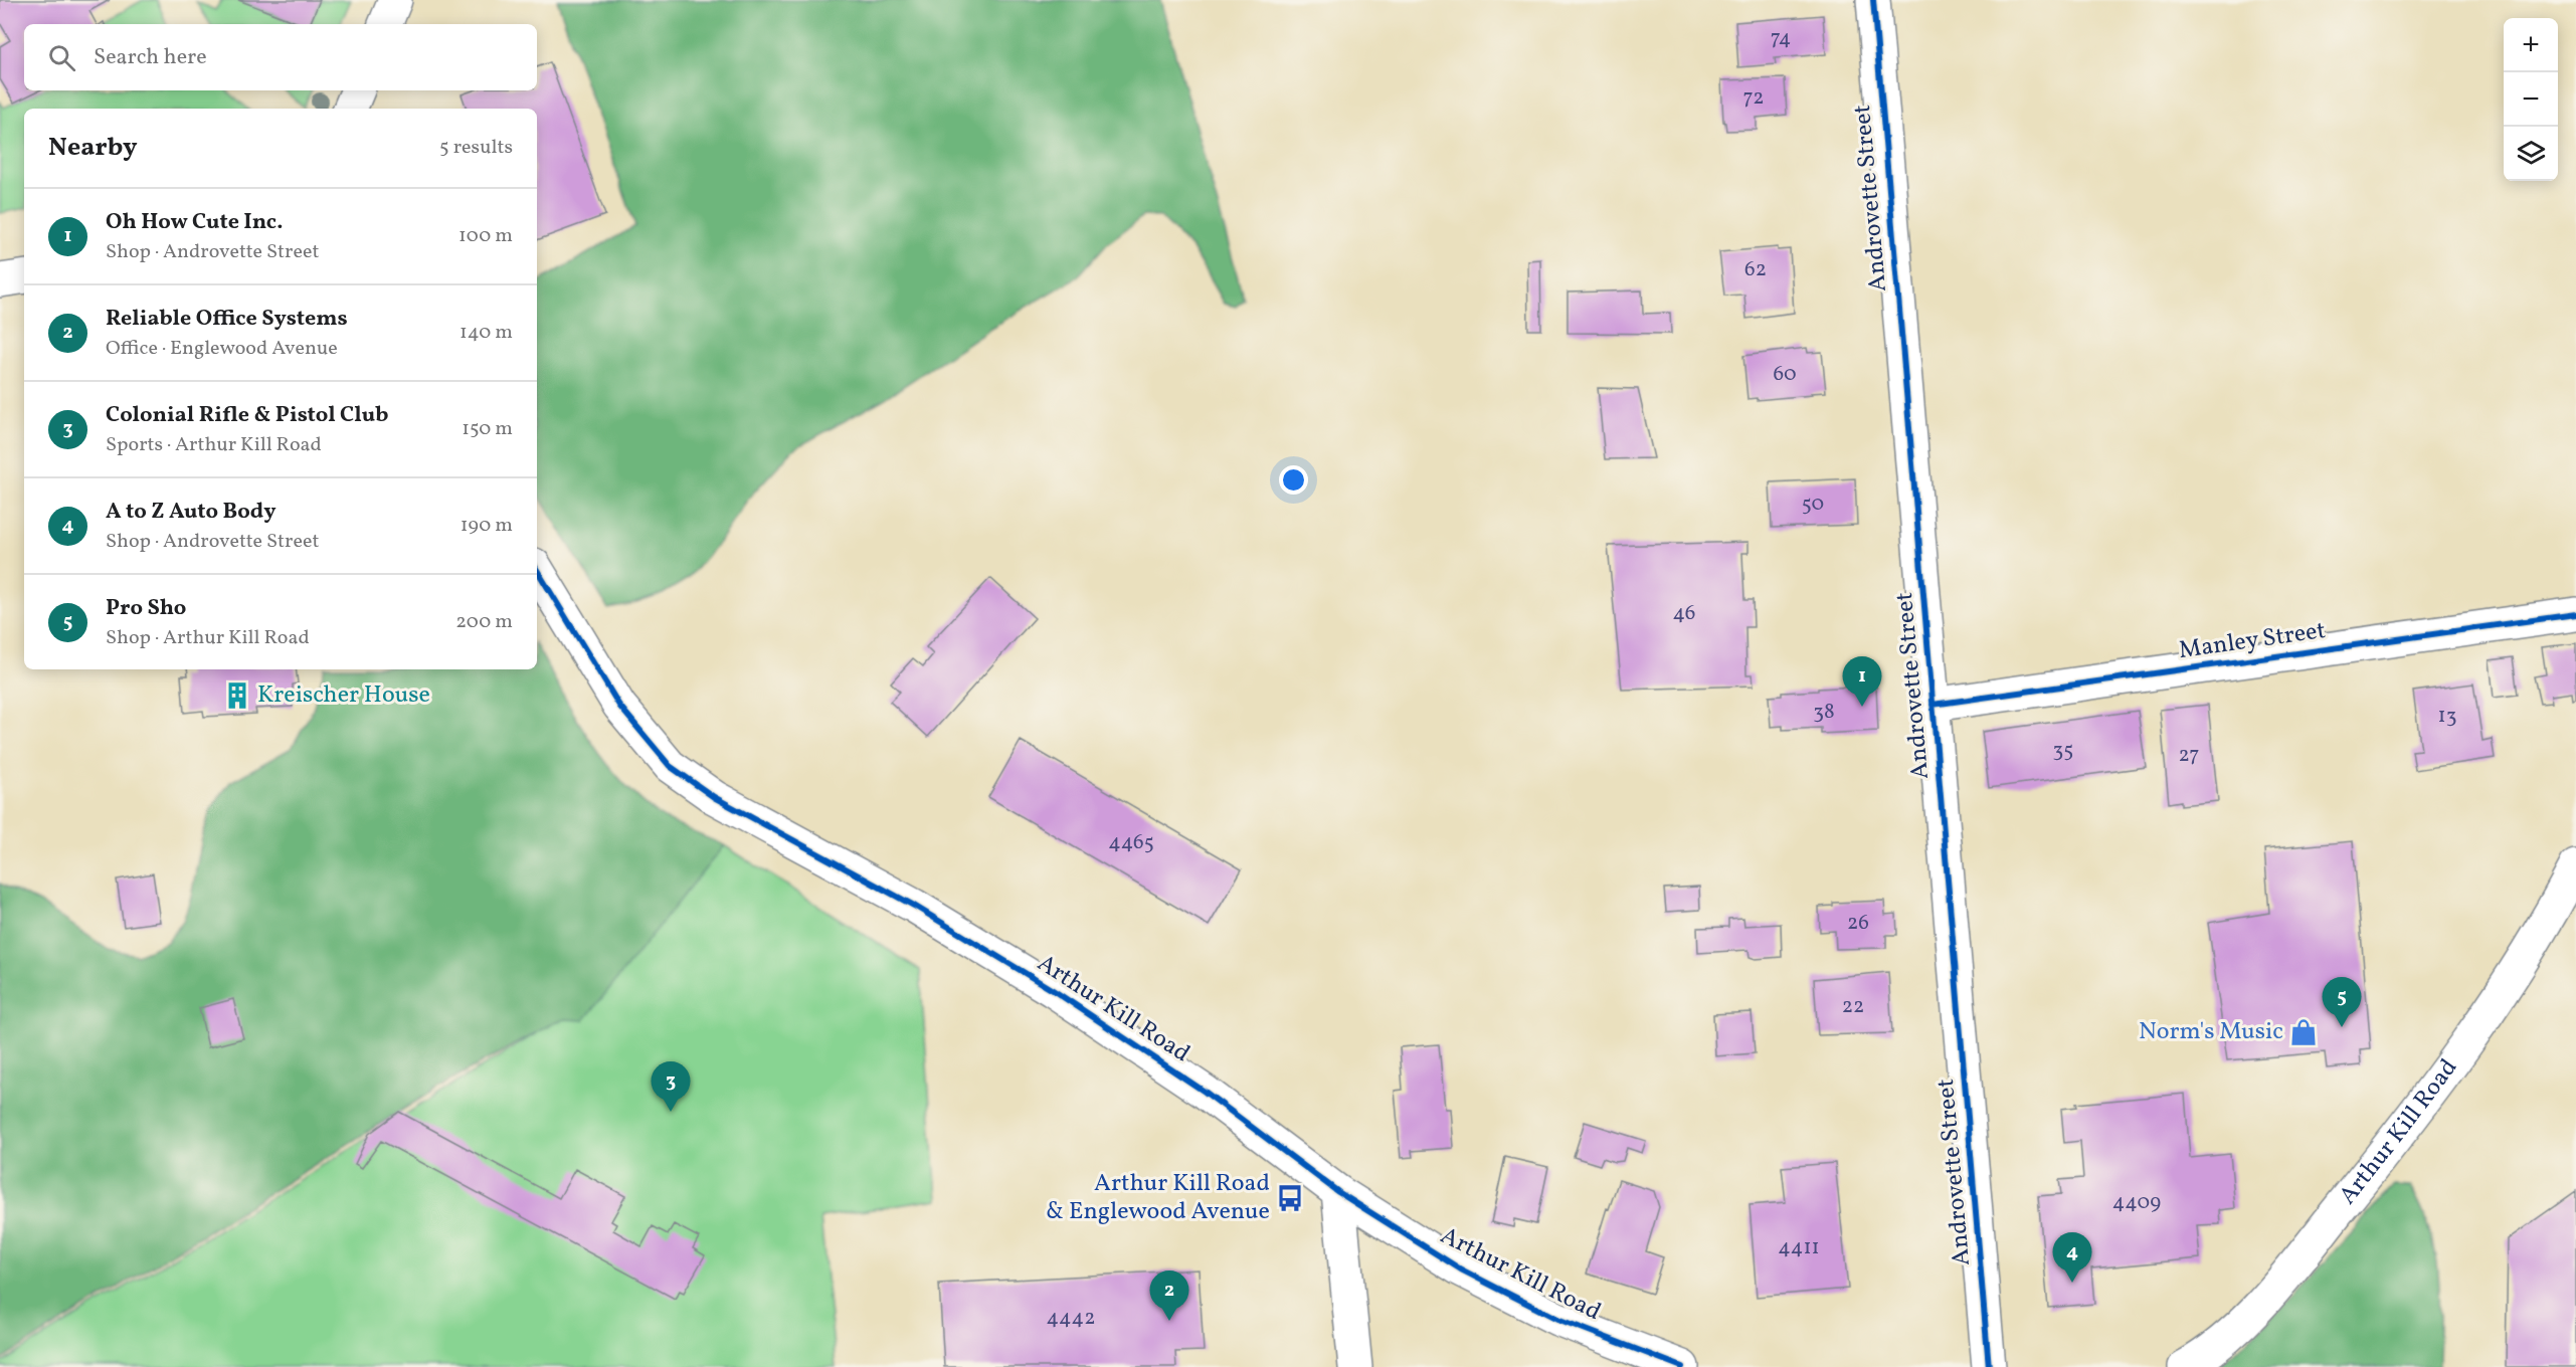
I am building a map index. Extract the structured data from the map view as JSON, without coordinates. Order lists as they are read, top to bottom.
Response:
{
  "streets": {
    "street": ["Androvette Street", "Manley Street", "Arthur Kill Road"]
  },
  "crossings": [
    ["Androvette Street", "Manley Street"]
  ],
  "places": {
    "building": ["Kreischer House"],
    "shop": ["Norm's Music"],
    "bus stop": ["Arthur Kill Road & Englewood Avenue"]
  },
  "house_numbers": [
    "74",
    "72",
    "62",
    "60",
    "50",
    "46",
    "38",
    "13",
    "35",
    "27",
    "4465",
    "26",
    "22",
    "4409",
    "4411",
    "4442"
  ],
  "page": {
    "map_buttons": ["+", "−"],
    "search": "Search here",
    "heading": ["Nearby", "5 results"],
    "list": [
      {
        "mark": "1",
        "name": "Oh How Cute Inc.",
        "note": "Shop · Androvette Street",
        "value": "100 m"
      },
      {
        "mark": "2",
        "name": "Reliable Office Systems",
        "note": "Office · Englewood Avenue",
        "value": "140 m"
      },
      {
        "mark": "3",
        "name": "Colonial Rifle & Pistol Club",
        "note": "Sports · Arthur Kill Road",
        "value": "150 m"
      },
      {
        "mark": "4",
        "name": "A to Z Auto Body",
        "note": "Shop · Androvette Street",
        "value": "190 m"
      },
      {
        "mark": "5",
        "name": "Pro Sho",
        "note": "Shop · Arthur Kill Road",
        "value": "200 m"
      }
    ],
    "pins": [
      "1",
      "5",
      "3",
      "4",
      "2"
    ]
  }
}
